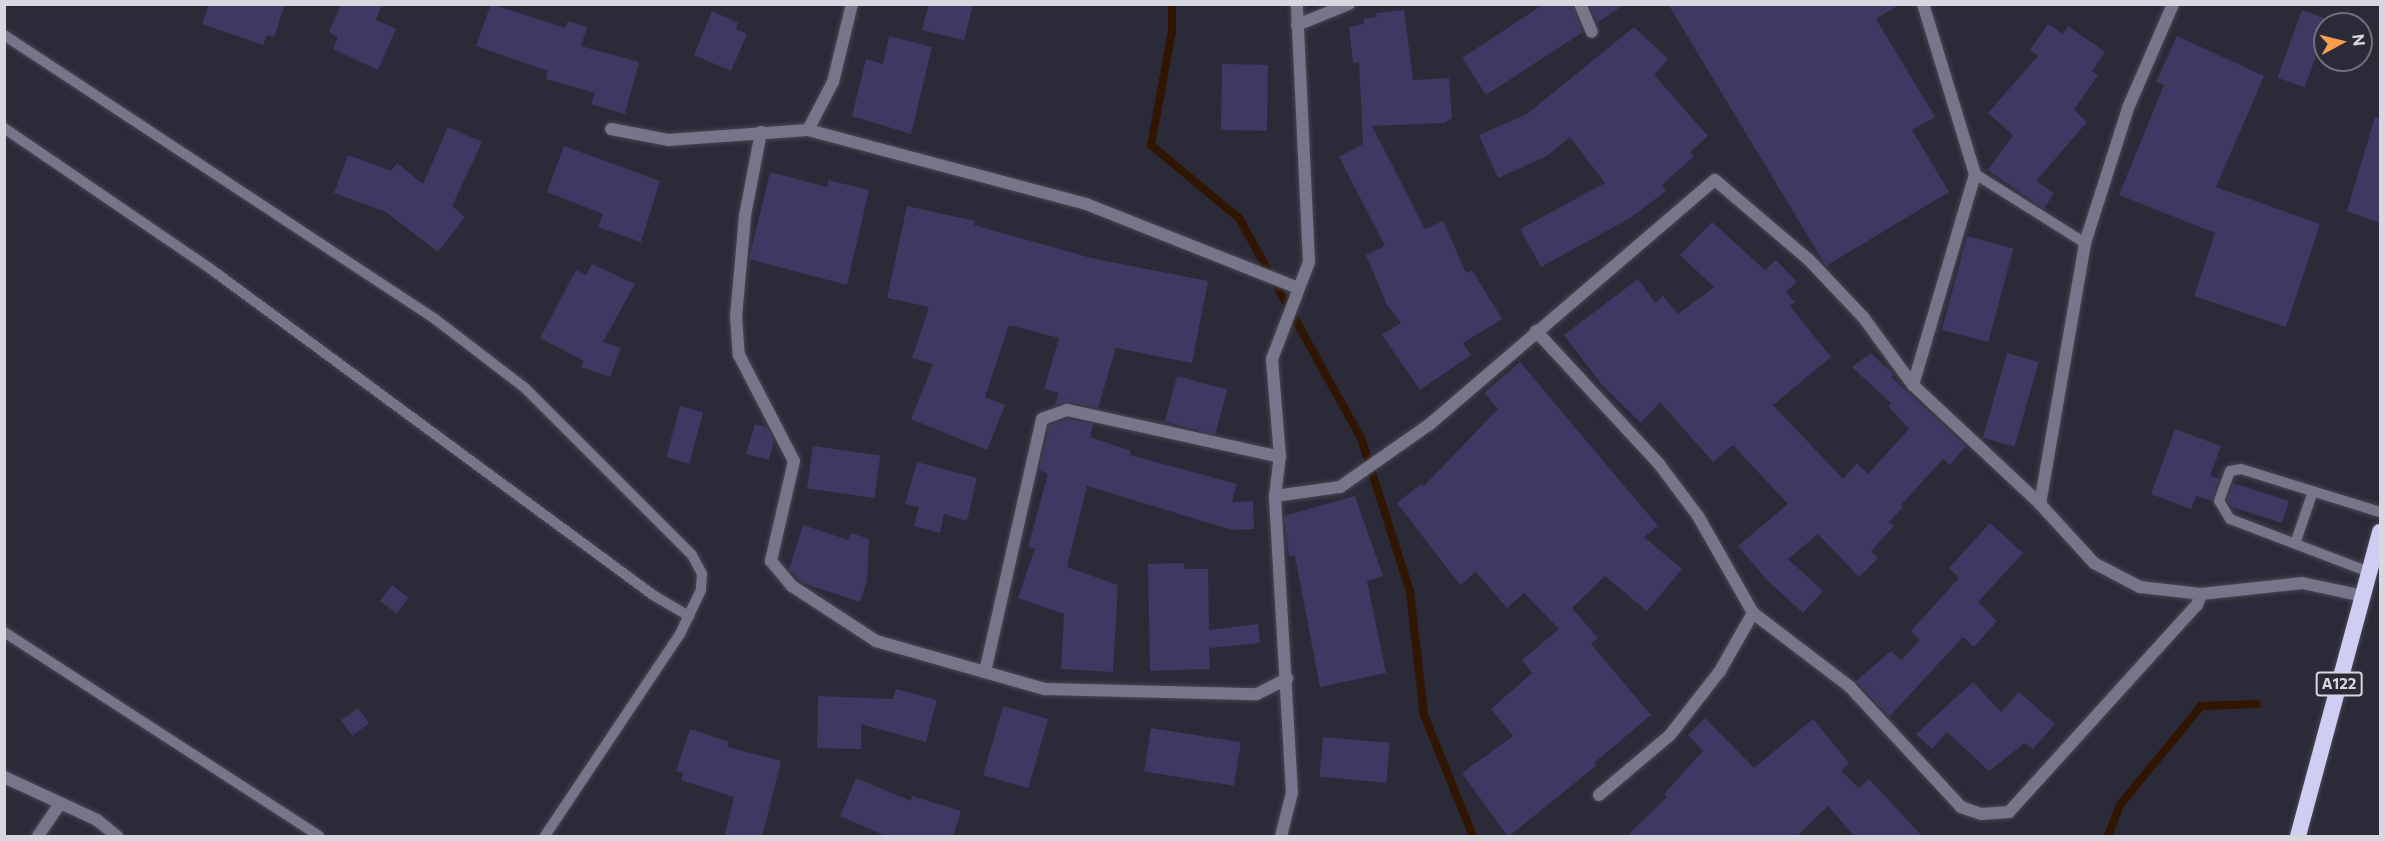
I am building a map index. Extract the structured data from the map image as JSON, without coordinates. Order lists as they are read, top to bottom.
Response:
{
  "streets": {
    "highway": ["A122"]
  },
  "north": "right"
}
